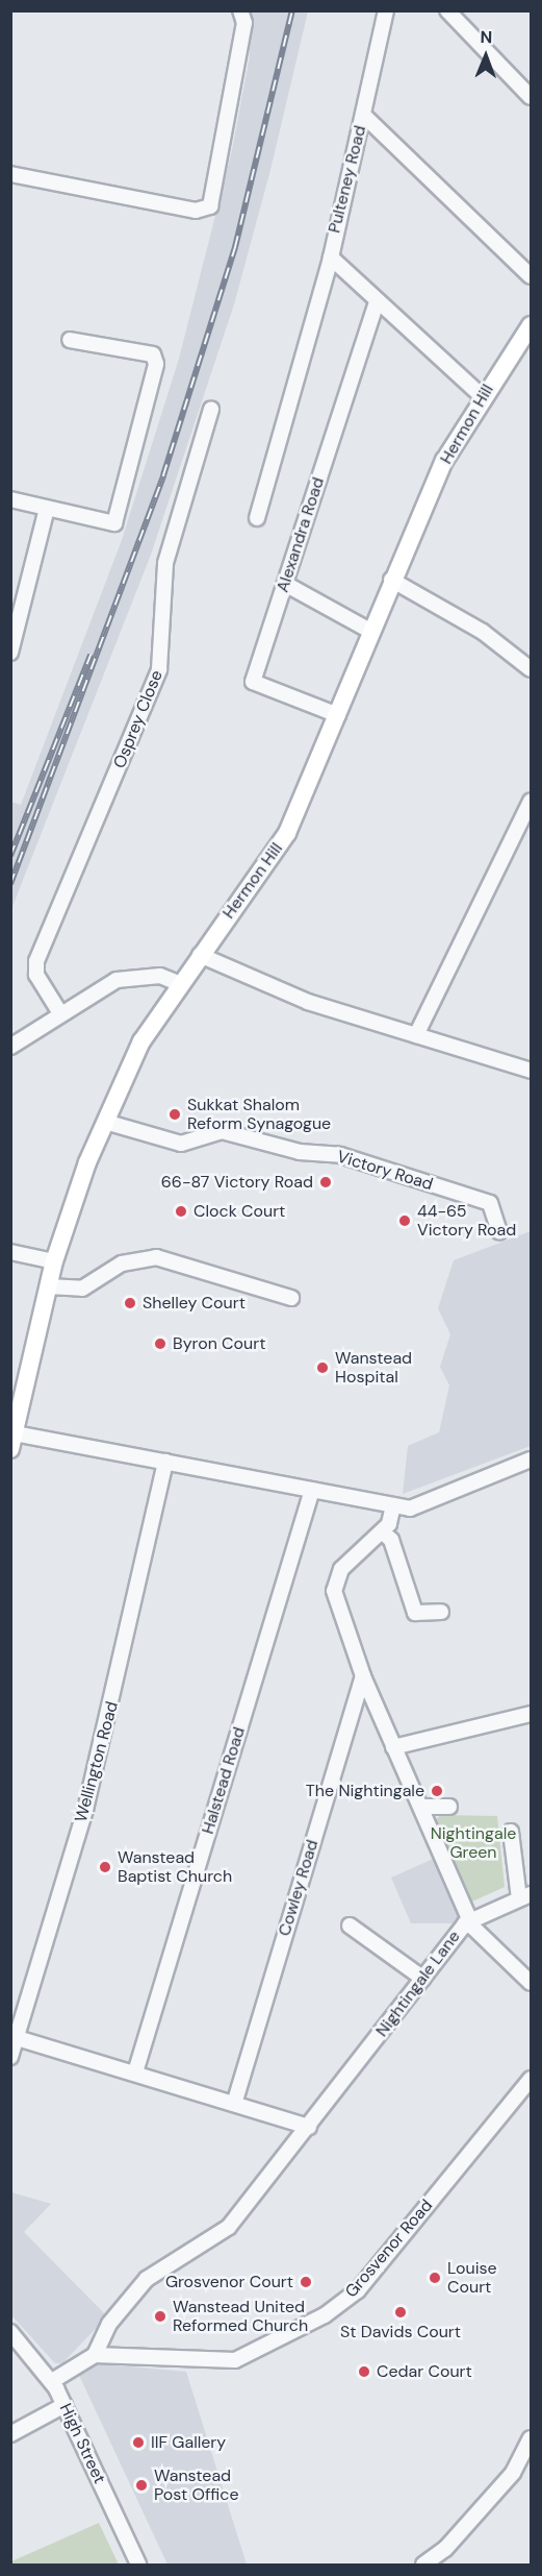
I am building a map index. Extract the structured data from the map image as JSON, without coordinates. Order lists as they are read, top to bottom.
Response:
{
  "streets": {
    "main road": ["Hermon Hill"],
    "street": [
      "Pulteney Road",
      "Alexandra Road",
      "Osprey Close",
      "Victory Road",
      "Wellington Road",
      "Halstead Road",
      "Cowley Road",
      "Nightingale Lane",
      "Grosvenor Road",
      "High Street"
    ]
  },
  "crossings": [
    ["Pulteney Road", "Hermon Hill"],
    ["Pulteney Road", "Alexandra Road"],
    ["Hermon Hill", "Alexandra Road"],
    ["Hermon Hill", "Victory Road"],
    ["Cowley Road", "Nightingale Lane"],
    ["Nightingale Lane", "Grosvenor Road"]
  ],
  "parks": ["Nightingale Green"],
  "places": [
    "Sukkat Shalom Reform Synagogue",
    "66-87 Victory Road",
    "Clock Court",
    "44-65 Victory Road",
    "Shelley Court",
    "Byron Court",
    "Wanstead Hospital",
    "The Nightingale",
    "Wanstead Baptist Church",
    "Louise Court",
    "Grosvenor Court",
    "St Davids Court",
    "Wanstead United Reformed Church",
    "Cedar Court",
    "IIF Gallery",
    "Wanstead Post Office"
  ],
  "north": "top"
}
